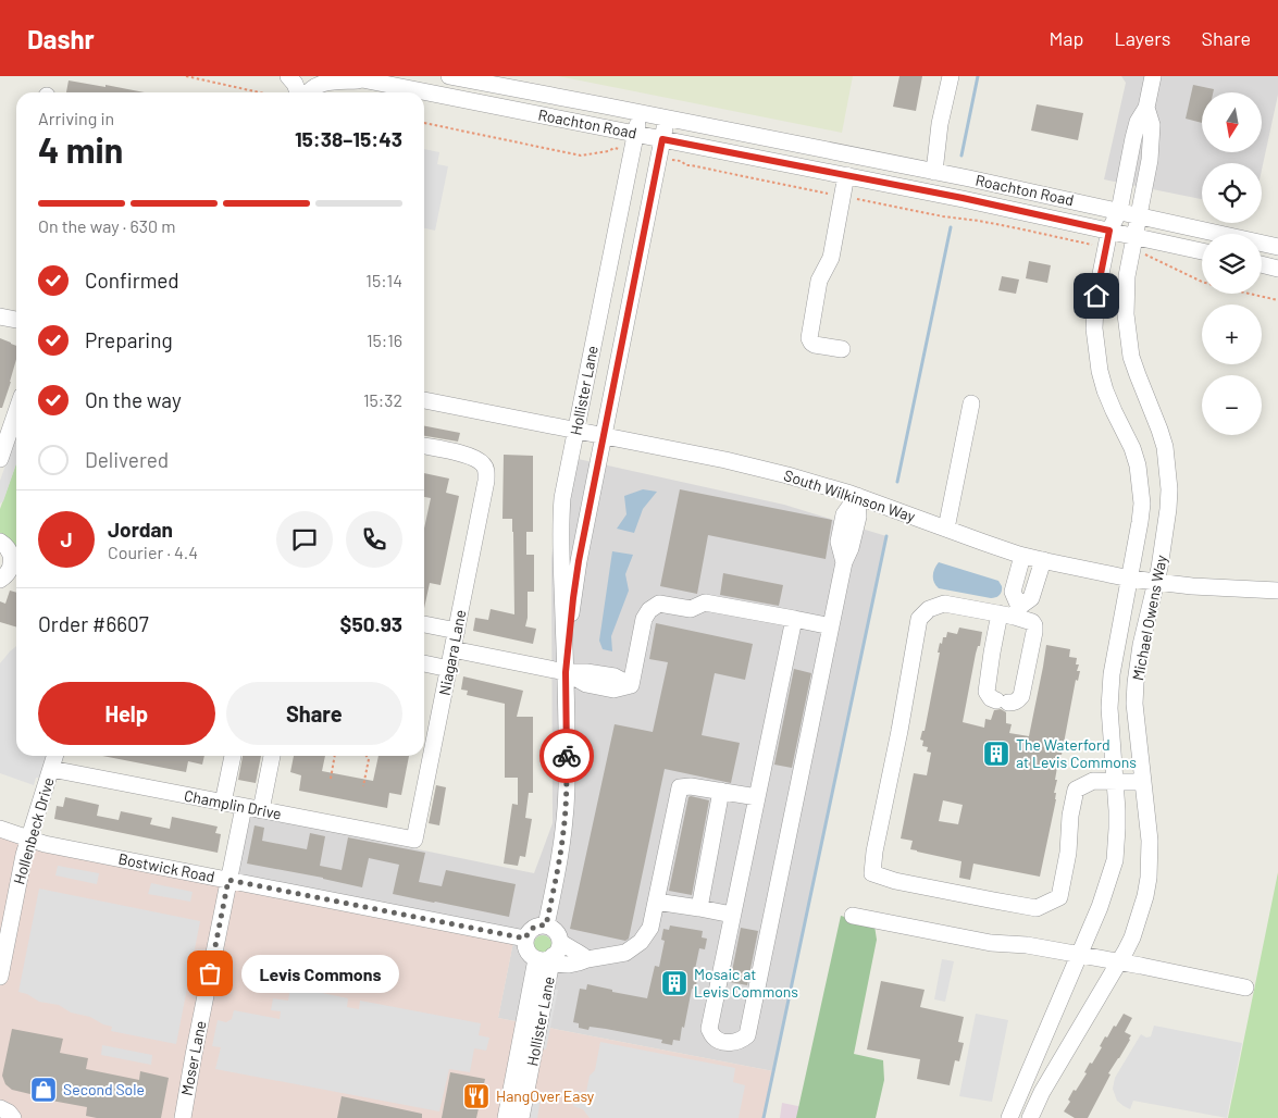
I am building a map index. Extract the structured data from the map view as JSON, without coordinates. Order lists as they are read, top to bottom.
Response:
{
  "streets": {
    "street": [
      "Roachton Road",
      "Hollister Lane",
      "South Wilkinson Way",
      "Michael Owens Way",
      "Niagara Lane",
      "Champlin Drive",
      "Hollenbeck Drive",
      "Bostwick Road",
      "Moser Lane"
    ]
  },
  "crossings": [
    ["Roachton Road", "Hollister Lane"],
    ["Roachton Road", "Michael Owens Way"],
    ["Hollister Lane", "South Wilkinson Way"],
    ["Hollister Lane", "Bostwick Road"],
    ["South Wilkinson Way", "Michael Owens Way"],
    ["Niagara Lane", "Champlin Drive"],
    ["Champlin Drive", "Hollenbeck Drive"],
    ["Champlin Drive", "Moser Lane"],
    ["Hollenbeck Drive", "Bostwick Road"],
    ["Bostwick Road", "Moser Lane"]
  ],
  "places": {
    "building": ["The Waterford at Levis Commons", "Mosaic at Levis Commons"],
    "other": ["Levis Commons"],
    "shop": ["Second Sole"],
    "restaurant": ["HangOver Easy"]
  },
  "north": "bottom",
  "page": {
    "header": "Dashr",
    "nav": ["Map", "Layers", "Share"],
    "map_buttons": ["+", "−"],
    "heading": ["4 min", "Arriving in", "15:38–15:43"],
    "panel": [
      "Jordan",
      "Courier · 4.4",
      "Order #6607",
      "$50.93"
    ],
    "bar": "On the way · 630 m",
    "list": [
      ["Confirmed", "15:14"],
      ["Preparing", "15:16"],
      ["On the way", "15:32"],
      "Delivered"
    ],
    "round": "J",
    "buttons": ["Help", "Share"],
    "bubble": "Levis Commons"
  }
}
